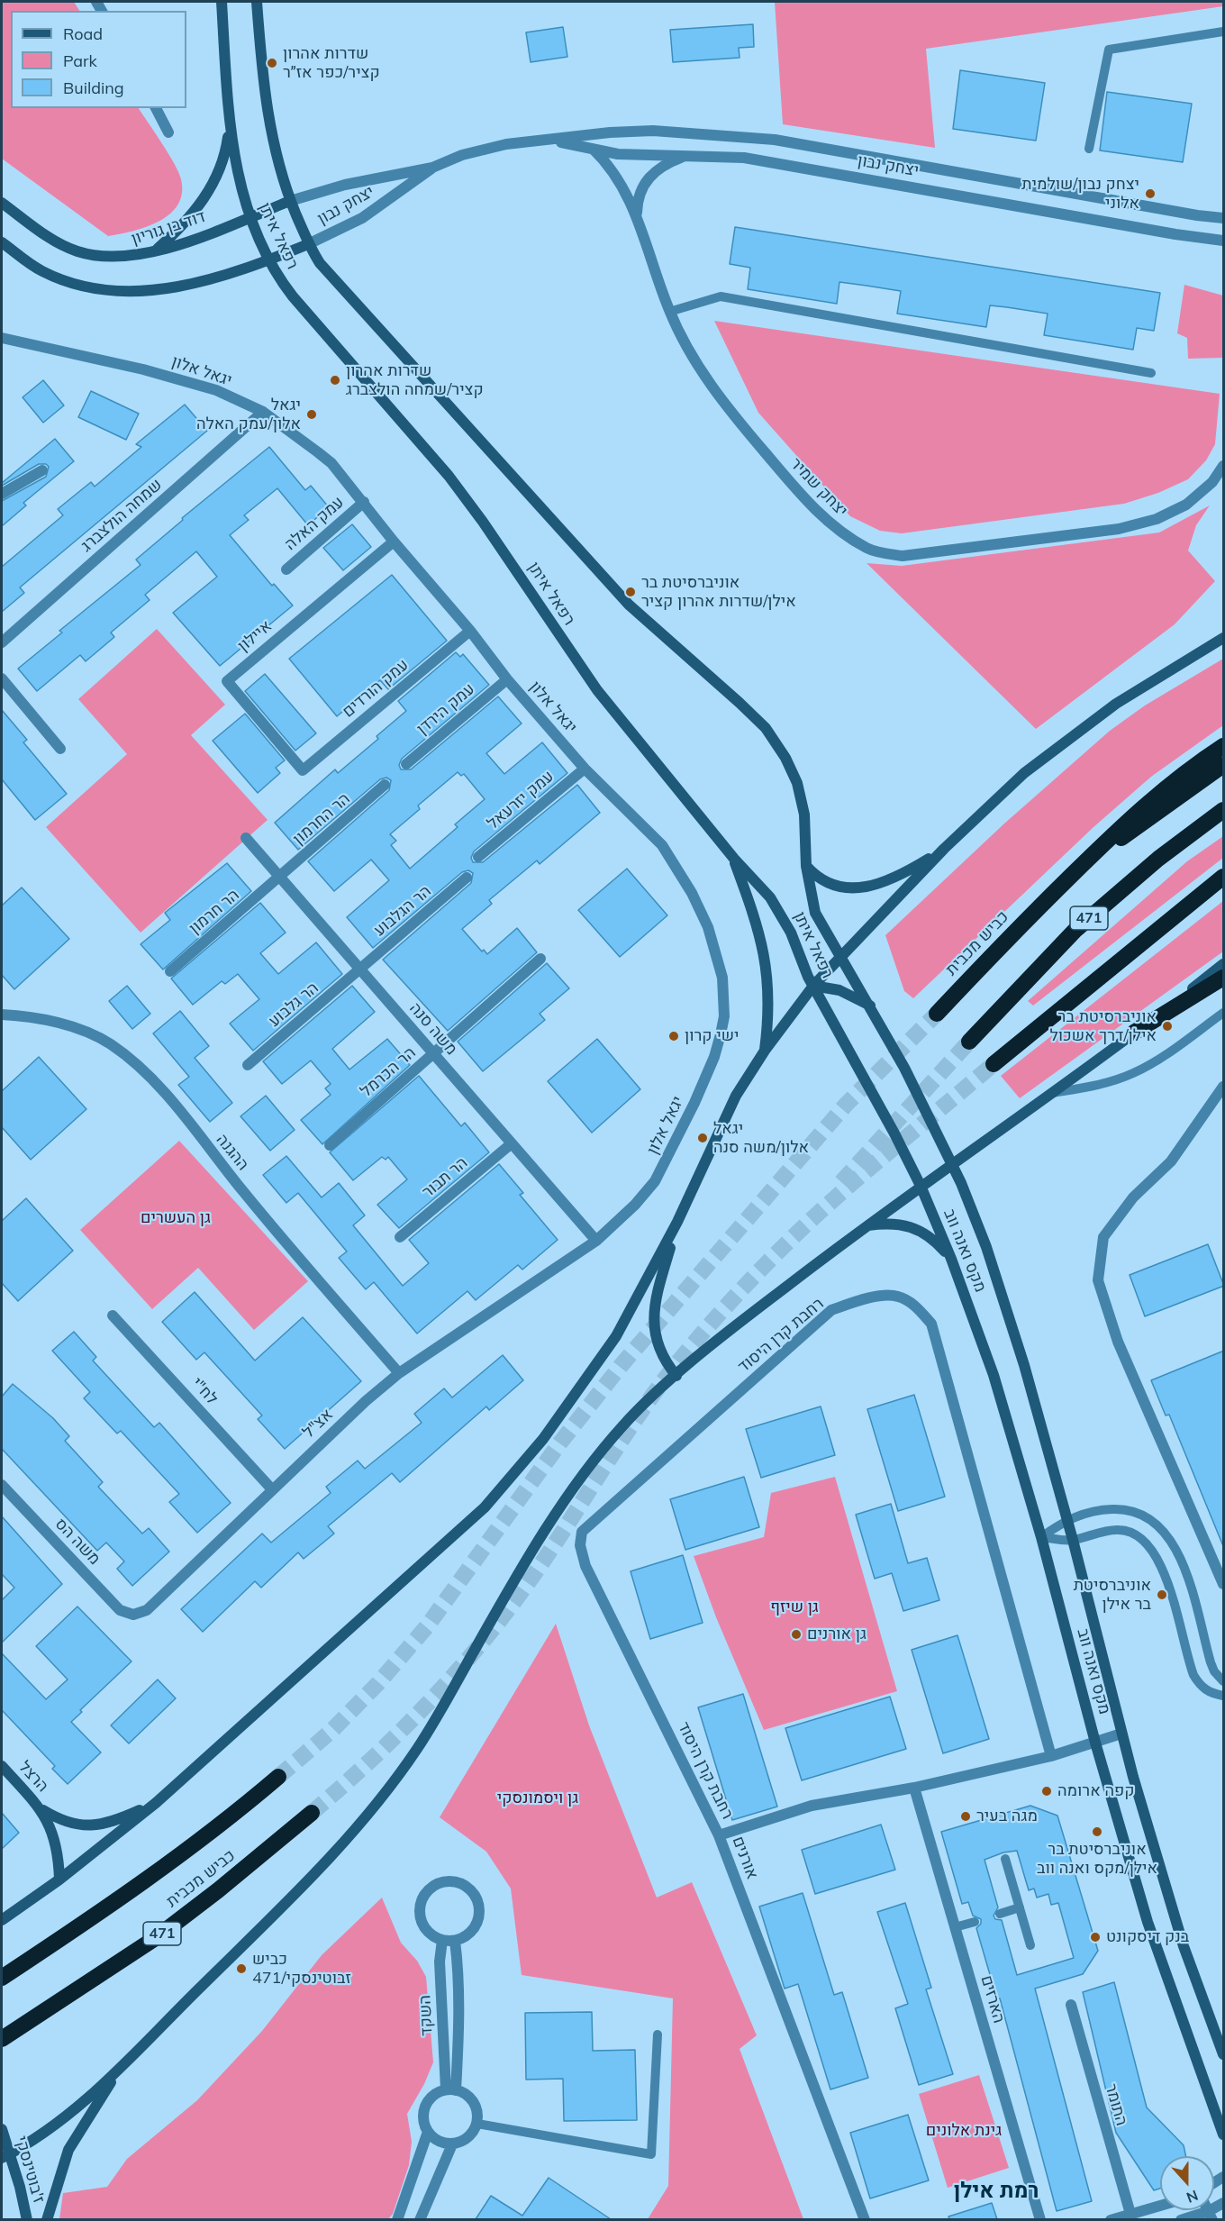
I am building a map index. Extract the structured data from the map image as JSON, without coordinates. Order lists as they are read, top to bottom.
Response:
{
  "streets": {
    "highway": ["471", "כביש מכבית"],
    "main road": [
      "יצחק נבון",
      "דוד בן גוריון",
      "רפאל איתן",
      "מקס ואנה ווב",
      "הרצל",
      "ז'בוטינסקי"
    ],
    "street": [
      "יגאל אלון",
      "יצחק שמיר",
      "שמחה הולצברג",
      "עמק האלה",
      "איילון",
      "עמק הורדים",
      "עמק הירדן",
      "עמק יזרעאל",
      "הר החרמון",
      "הר הגלבוע",
      "הר חרמון",
      "הר גלבוע",
      "משה סנה",
      "הר הכרמל",
      "ההגנה",
      "הר תבור",
      "רחבת קרן היסוד",
      "לח\"י",
      "אצ\"ל",
      "משה הס",
      "אורנים",
      "הארזים",
      "השקד",
      "התומר"
    ]
  },
  "crossings": [
    ["יצחק נבון", "דוד בן גוריון"],
    ["יצחק נבון", "רפאל איתן"],
    ["יצחק נבון", "יצחק שמיר"],
    ["דוד בן גוריון", "רפאל איתן"],
    ["רפאל איתן", "מקס ואנה ווב"],
    ["יגאל אלון", "שמחה הולצברג"],
    ["יגאל אלון", "עמק האלה"],
    ["יגאל אלון", "איילון"],
    ["יגאל אלון", "עמק הורדים"],
    ["יגאל אלון", "עמק הירדן"],
    ["יגאל אלון", "עמק יזרעאל"],
    ["יגאל אלון", "משה סנה"],
    ["יגאל אלון", "אצ\"ל"],
    ["איילון", "עמק הורדים"],
    ["הר החרמון", "הר חרמון"],
    ["הר החרמון", "משה סנה"],
    ["הר הגלבוע", "הר גלבוע"],
    ["הר הגלבוע", "משה סנה"],
    ["הר חרמון", "משה סנה"],
    ["471", "כביש מכבית"],
    ["הר גלבוע", "משה סנה"],
    ["משה סנה", "הר הכרמל"],
    ["משה סנה", "הר תבור"],
    ["ההגנה", "אצ\"ל"],
    ["מקס ואנה ווב", "אורנים"],
    ["רחבת קרן היסוד", "אורנים"],
    ["לח\"י", "אצ\"ל"],
    ["אצ\"ל", "משה הס"],
    ["אורנים", "הארזים"]
  ],
  "districts": ["רמת אילן"],
  "parks": [
    "גן העשרים",
    "גן שיזף",
    "גן ויסמונסקי",
    "גינת אלונים"
  ],
  "places": [
    "שדרות אהרון קציר/כפר אז״ר",
    "יצחק נבון/שולמית אלוני",
    "שדרות אהרון קציר/שמחה הולצברג",
    "יגאל אלון/עמק האלה",
    "אוניברסיטת בר אילן/שדרות אהרון קציר",
    "אוניברסיטת בר אילן/דרך אשכול",
    "ישי קרון",
    "יגאל אלון/משה סנה",
    "אוניברסיטת בר אילן",
    "גן אורנים",
    "קפה ארומה",
    "מגה בעיר",
    "אוניברסיטת בר אילן/מקס ואנה ווב",
    "בנק דיסקונט",
    "כביש 471/זבוטינסקי"
  ],
  "legend": ["Road", "Park", "Building"],
  "north": "bottom"
}
